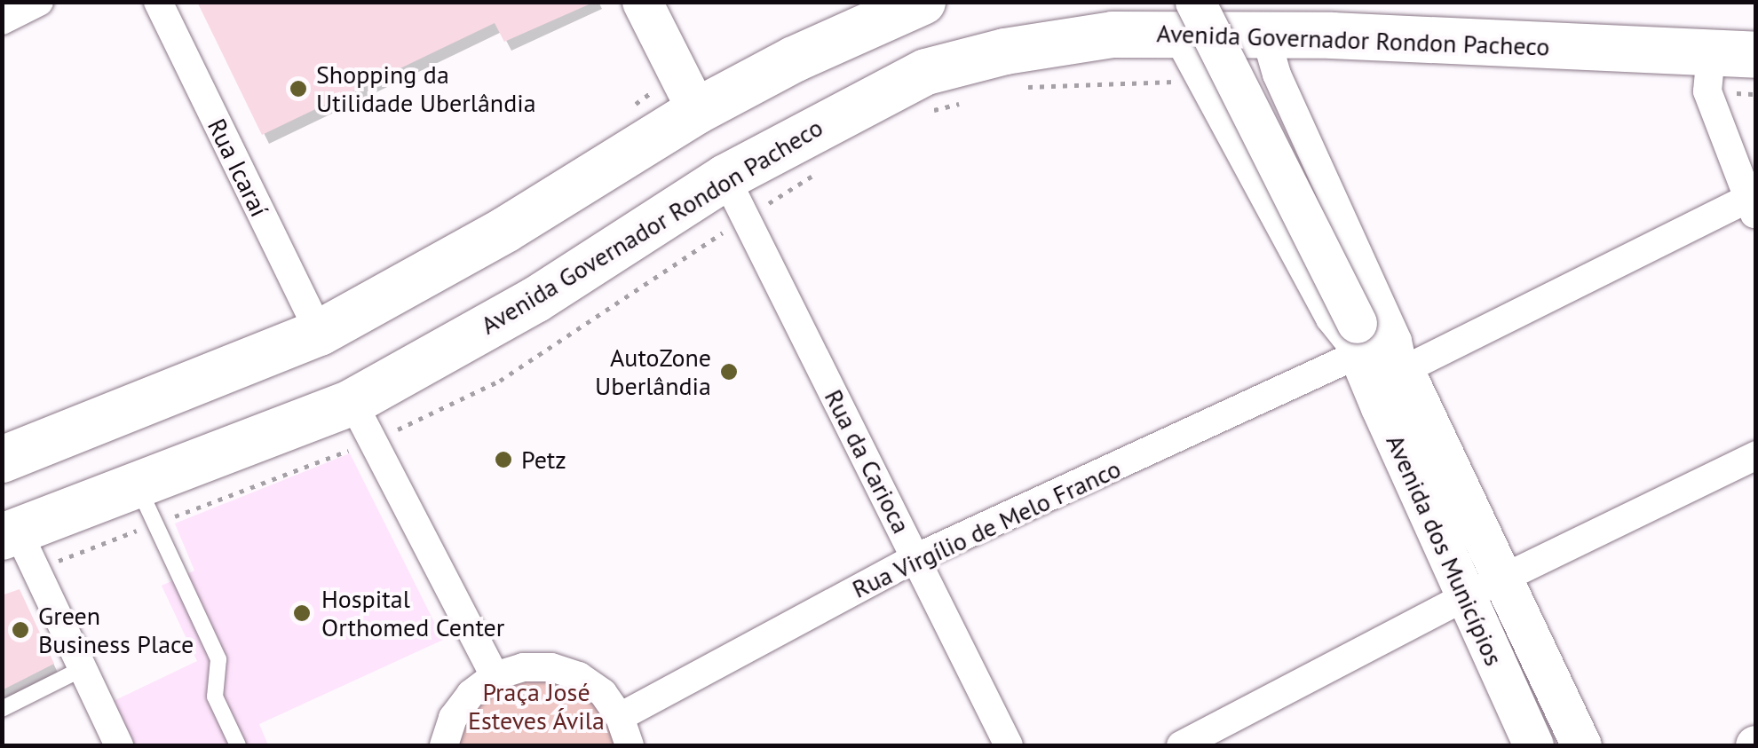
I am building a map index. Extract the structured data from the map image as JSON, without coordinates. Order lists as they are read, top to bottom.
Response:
{
  "streets": {
    "main road": ["Avenida Governador Rondon Pacheco"],
    "street": [
      "Rua Icaraí",
      "Rua da Carioca",
      "Rua Virgílio de Melo Franco",
      "Avenida dos Municípios"
    ]
  },
  "crossings": [
    ["Avenida Governador Rondon Pacheco", "Rua da Carioca"],
    ["Avenida Governador Rondon Pacheco", "Avenida dos Municípios"],
    ["Rua da Carioca", "Rua Virgílio de Melo Franco"],
    ["Rua Virgílio de Melo Franco", "Avenida dos Municípios"]
  ],
  "parks": ["Praça José Esteves Ávila"],
  "places": [
    "Shopping da Utilidade Uberlândia",
    "AutoZone Uberlândia",
    "Petz",
    "Hospital Orthomed Center",
    "Green Business Place"
  ]
}
